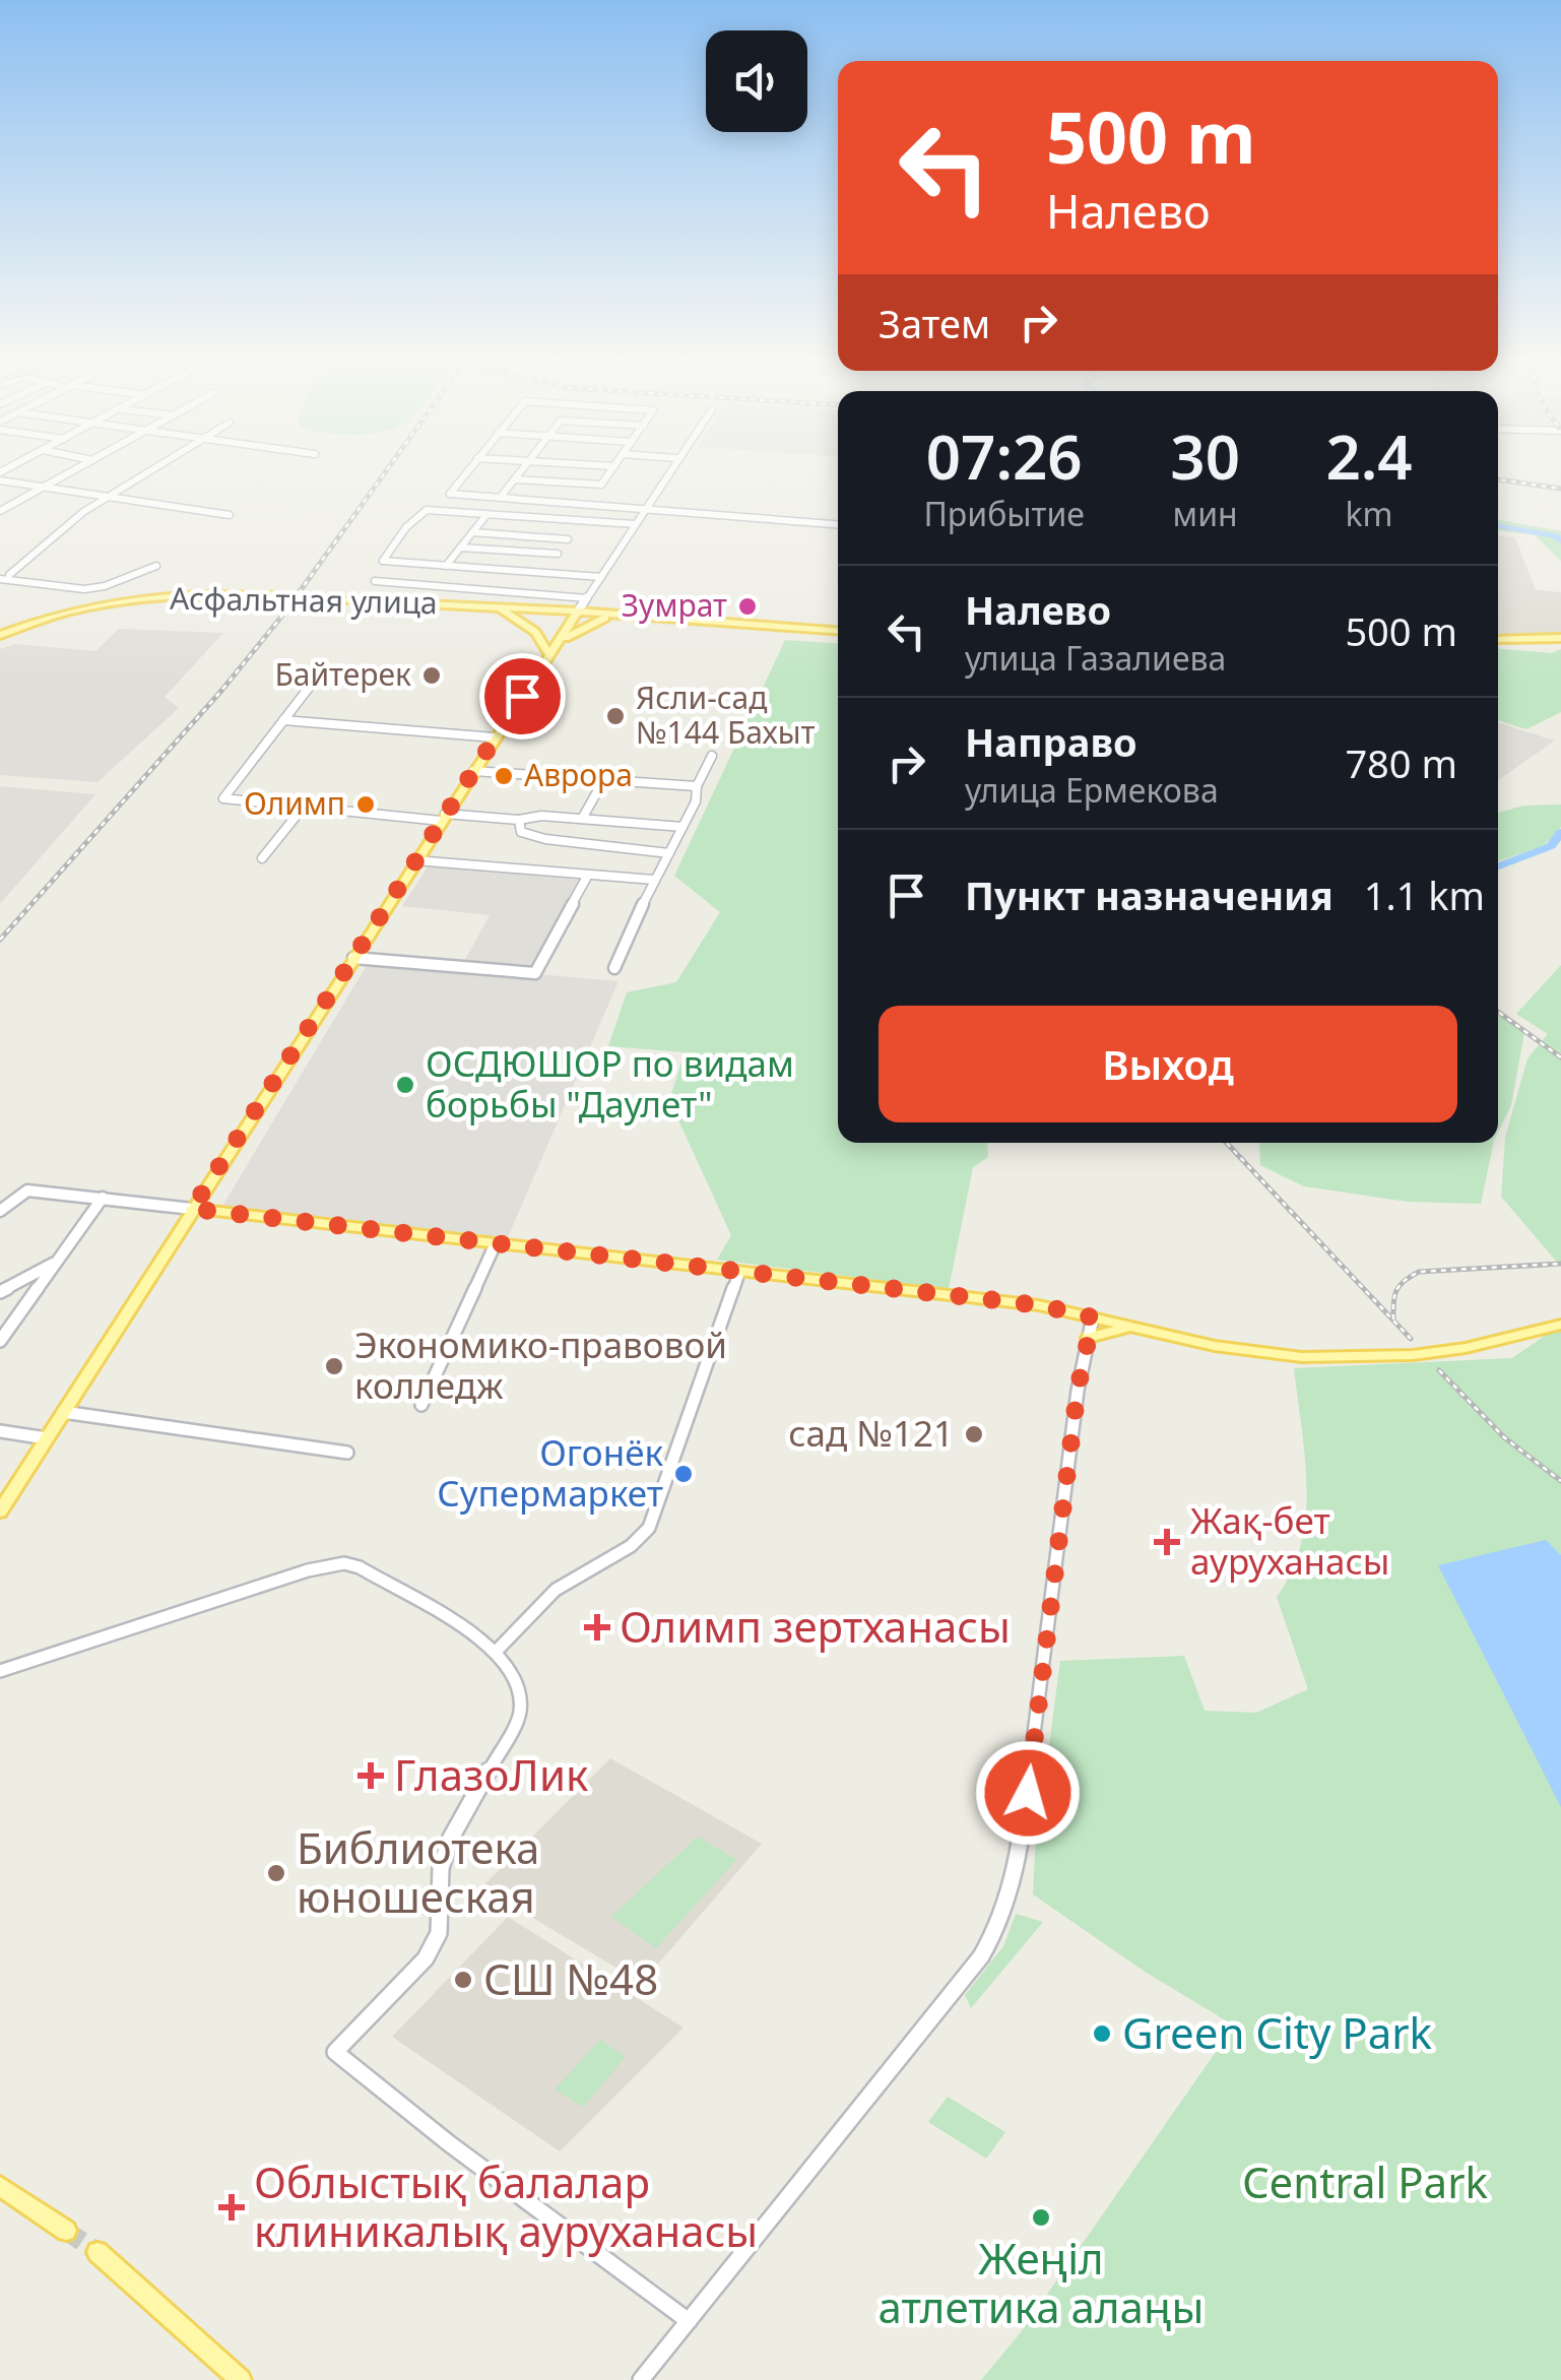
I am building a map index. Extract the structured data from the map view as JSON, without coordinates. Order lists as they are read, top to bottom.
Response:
{
  "streets": {
    "main road": ["Асфальтная улица"]
  },
  "parks": ["Central Park"],
  "places": {
    "other": [
      "Зумрат",
      "Байтерек",
      "Ясли-сад №144 Бахыт",
      "Аврора",
      "Олимп",
      "ОСДЮШОР по видам борьбы \"Даулет\"",
      "Экономико-правовой колледж",
      "сад №121",
      "Огонёк Супермаркет",
      "Библиотека юношеская",
      "СШ №48",
      "Green City Park",
      "Жеңіл атлетика алаңы"
    ],
    "health": [
      "Жақ-бет ауруханасы",
      "Олимп зертханасы",
      "ГлазоЛик",
      "Облыстық балалар клиникалық ауруханасы"
    ]
  },
  "page": {
    "turn": ["500 m", "Налево"],
    "then": "Затем",
    "eta": [
      "07:26",
      "Прибытие",
      "30",
      "мин",
      "2.4",
      "km"
    ],
    "list": [
      {
        "name": "Налево",
        "note": "улица Газалиева",
        "value": "500 m"
      },
      {
        "name": "Направо",
        "note": "улица Ермекова",
        "value": "780 m"
      },
      {
        "name": "Пункт назначения",
        "value": "1.1 km"
      }
    ],
    "buttons": "Выход"
  }
}
